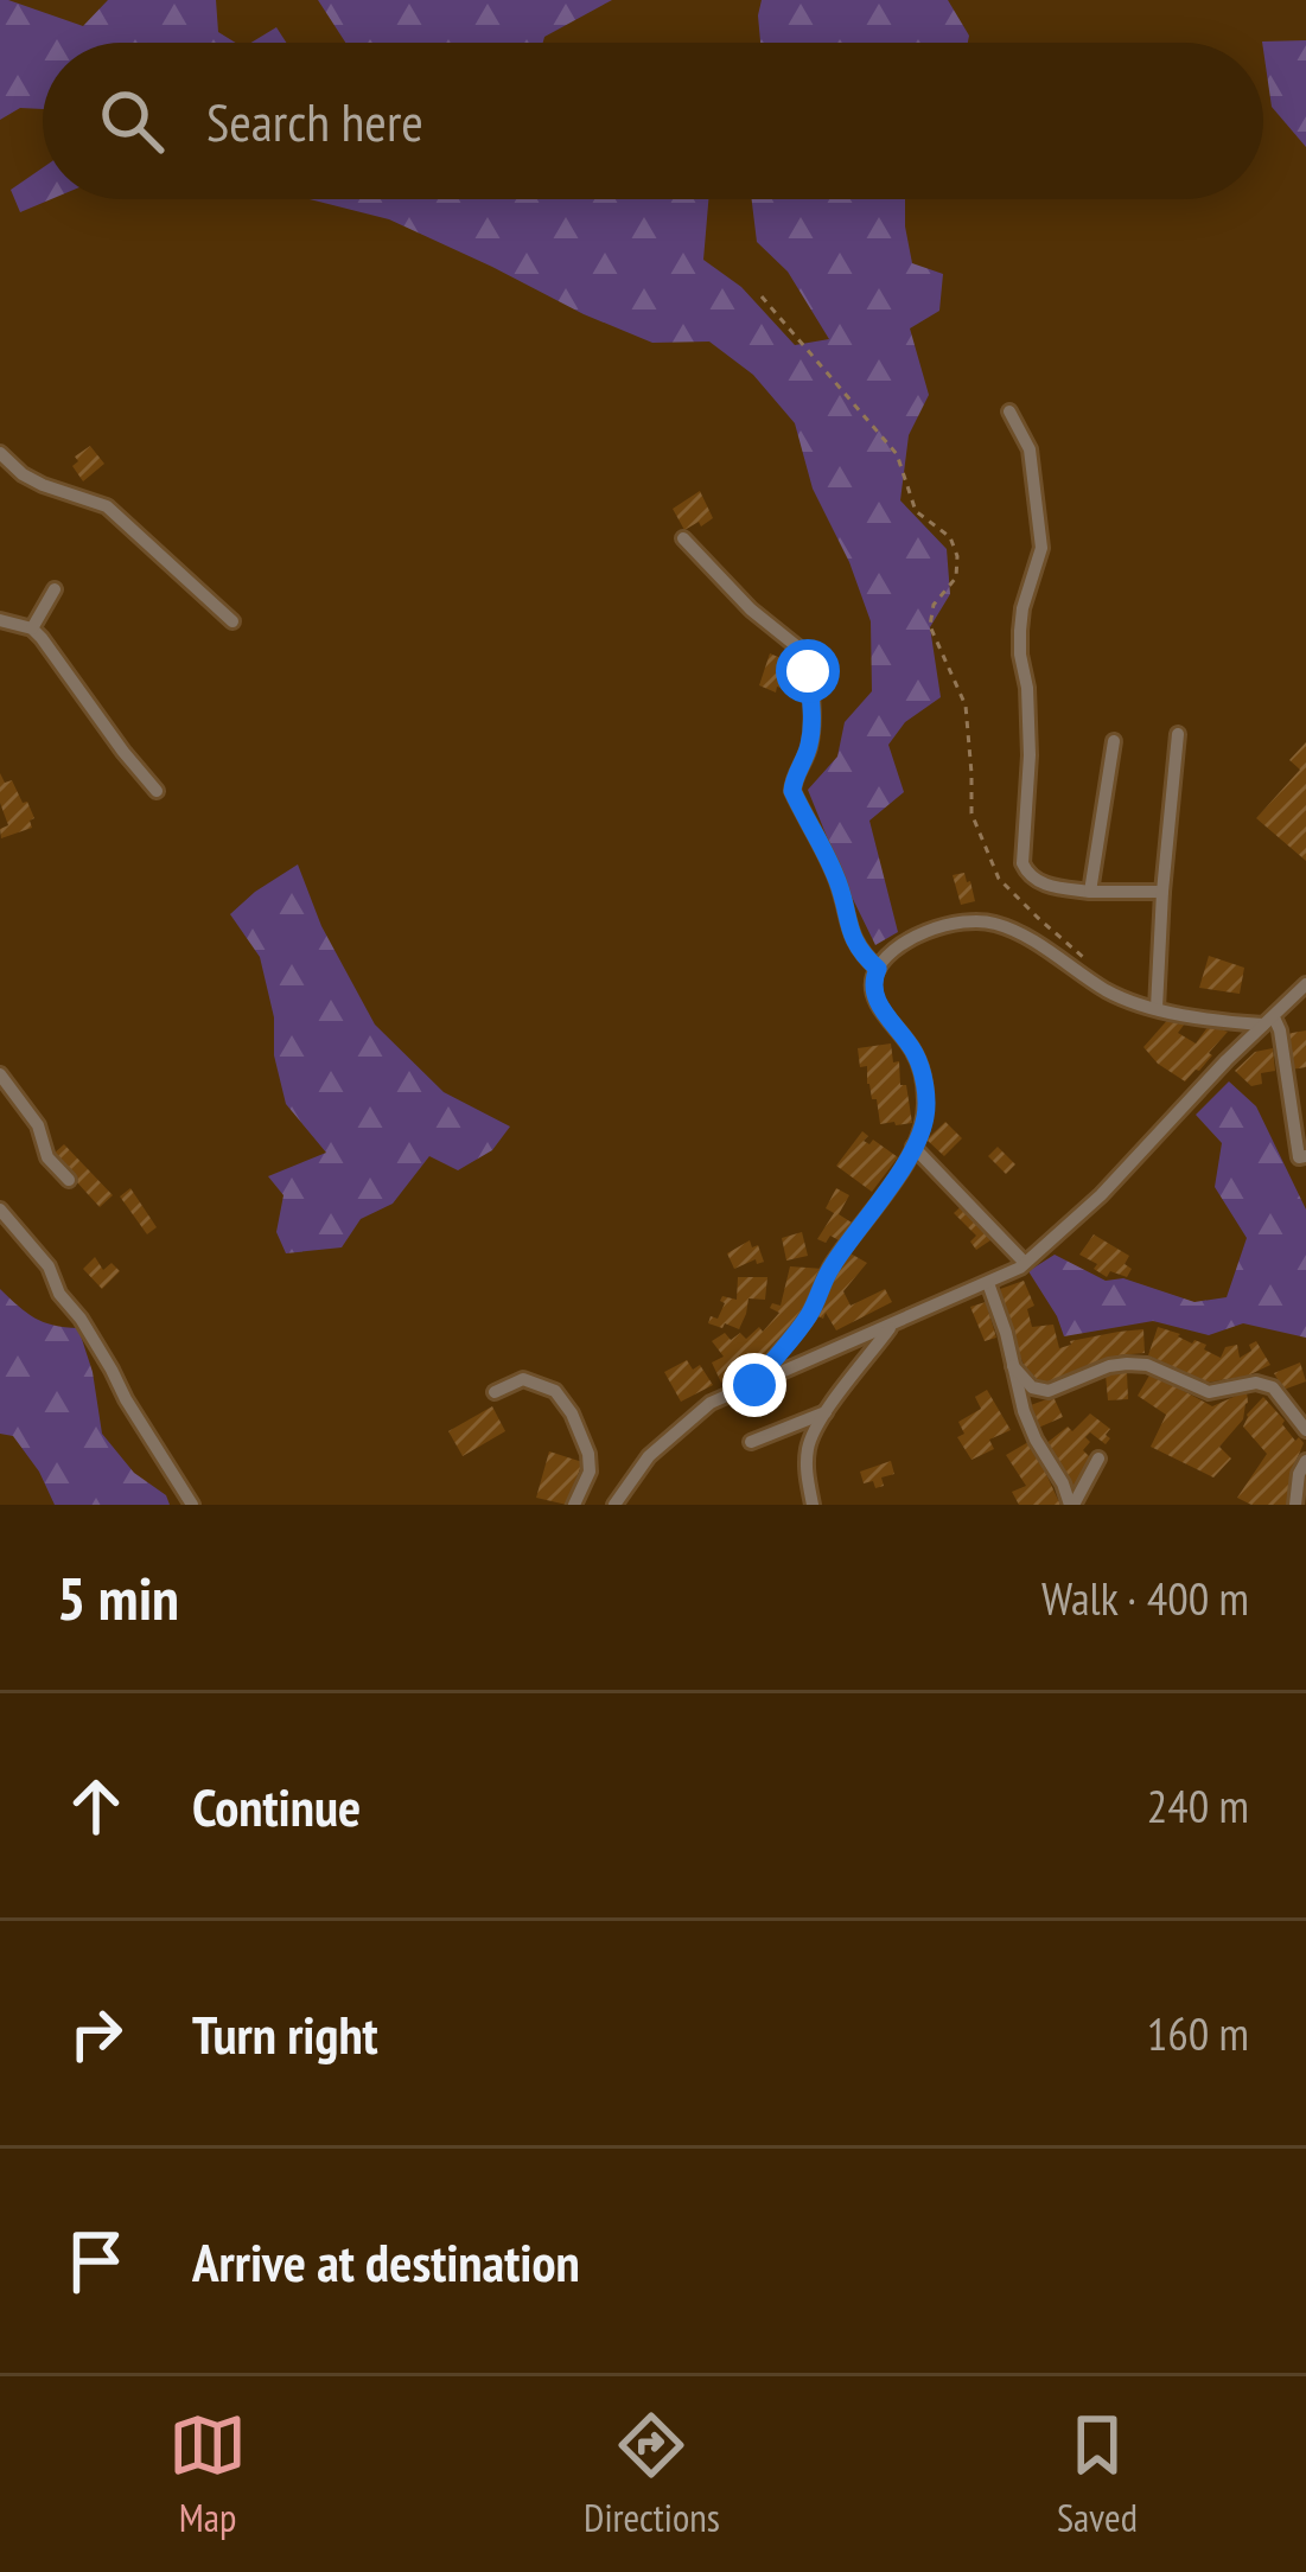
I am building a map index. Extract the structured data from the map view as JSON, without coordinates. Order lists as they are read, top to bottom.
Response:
{
  "page": {
    "search": "Search here",
    "heading": ["5 min", "Walk · 400 m"],
    "list": [
      ["Continue", "240 m"],
      ["Turn right", "160 m"],
      "Arrive at destination"
    ],
    "nav": ["Map", "Directions", "Saved"]
  }
}
